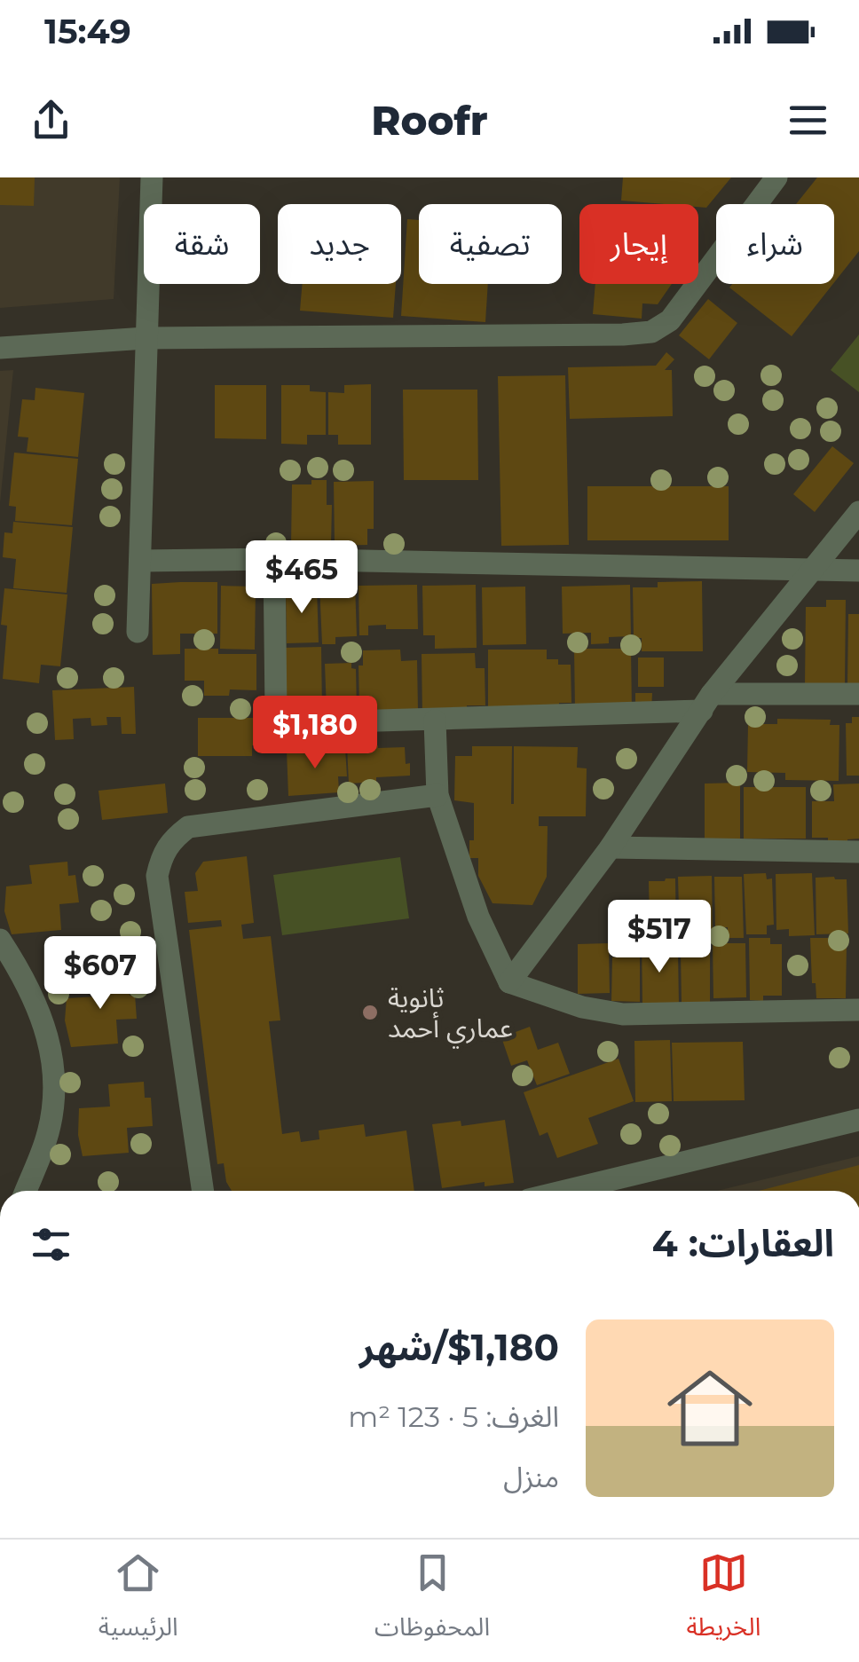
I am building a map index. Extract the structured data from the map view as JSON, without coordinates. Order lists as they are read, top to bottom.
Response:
{
  "places": ["ثانوية عماري أحمد"],
  "page": {
    "status": "15:49",
    "header": "Roofr",
    "chip": [
      "شراء",
      "إيجار",
      "تصفية",
      "جديد",
      "شقة"
    ],
    "price": [
      "$465",
      "$1,180",
      "$517",
      "$607"
    ],
    "heading": "العقارات: 4",
    "list": [
      {
        "name": "$1,180/شهر",
        "note": "الغرف: 5 · 123 m² · منزل"
      }
    ],
    "tabs": ["الخريطة", "المحفوظات", "الرئيسية"]
  }
}
